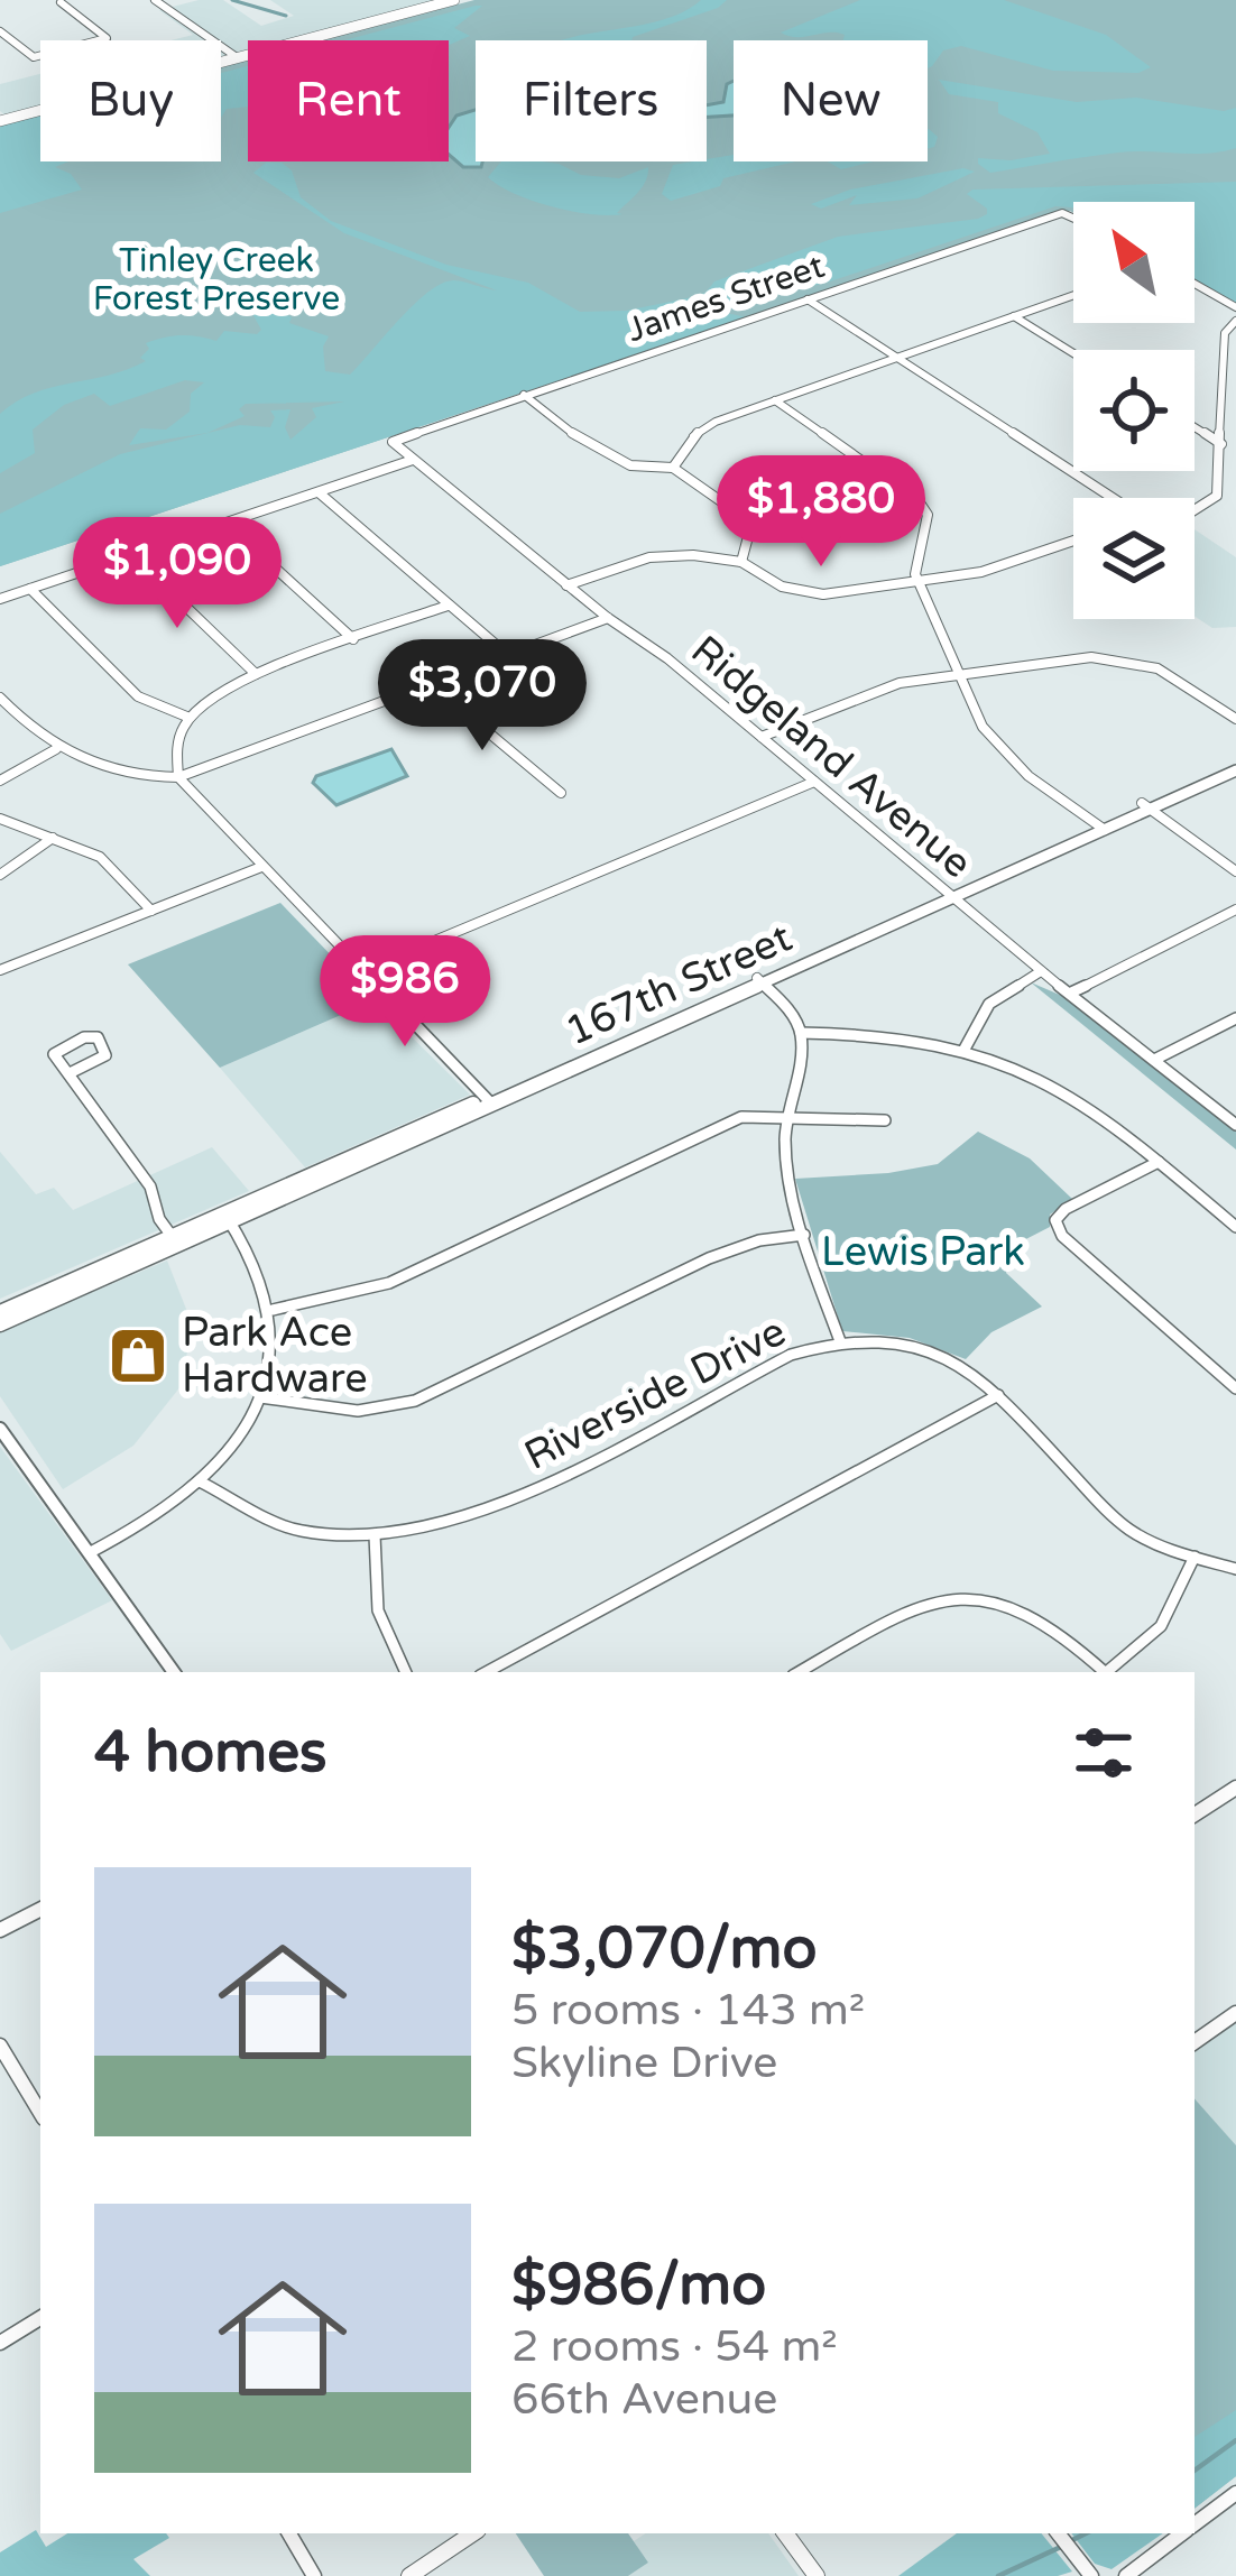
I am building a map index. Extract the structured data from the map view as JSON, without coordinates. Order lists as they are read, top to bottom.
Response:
{
  "streets": {
    "main road": ["167th Street"],
    "street": ["James Street", "Ridgeland Avenue", "Riverside Drive"]
  },
  "crossings": [
    ["James Street", "Ridgeland Avenue"],
    ["Ridgeland Avenue", "167th Street"]
  ],
  "parks": ["Tinley Creek Forest Preserve", "Lewis Park"],
  "places": {
    "shop": ["Park Ace Hardware"]
  },
  "north": "top left",
  "page": {
    "chip": [
      "Buy",
      "Rent",
      "Filters",
      "New"
    ],
    "price": [
      "$1,880",
      "$1,090",
      "$3,070",
      "$986"
    ],
    "heading": "4 homes",
    "list": [
      {
        "name": "$3,070/mo",
        "note": "5 rooms · 143 m² · Skyline Drive"
      },
      {
        "name": "$986/mo",
        "note": "2 rooms · 54 m² · 66th Avenue"
      }
    ]
  }
}
